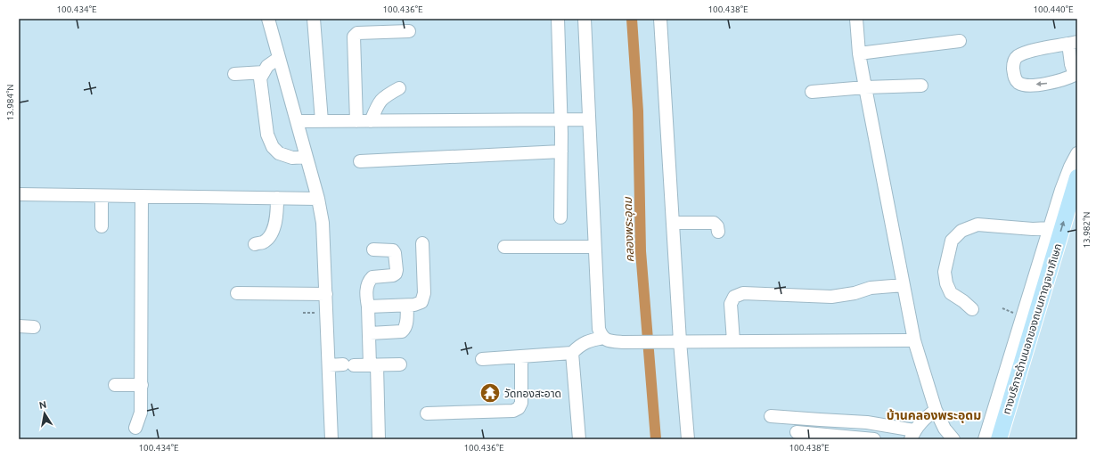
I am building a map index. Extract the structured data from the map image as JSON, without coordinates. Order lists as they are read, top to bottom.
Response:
{
  "streets": {
    "main road": ["ทางบริการด้านนอกของถนนกาญจนาภิเษก"]
  },
  "one_way": ["ทางบริการด้านนอกของถนนกาญจนาภิเษก"],
  "districts": ["บ้านคลองพระอุดม"],
  "water": ["คลองพระอุดม"],
  "places": {
    "temple": ["วัดทองสะอาด"]
  },
  "north": "top",
  "coordinates": [
    "100.434°E",
    "100.436°E",
    "100.438°E",
    "100.440°E",
    "13.984°N",
    "13.982°N"
  ]
}
